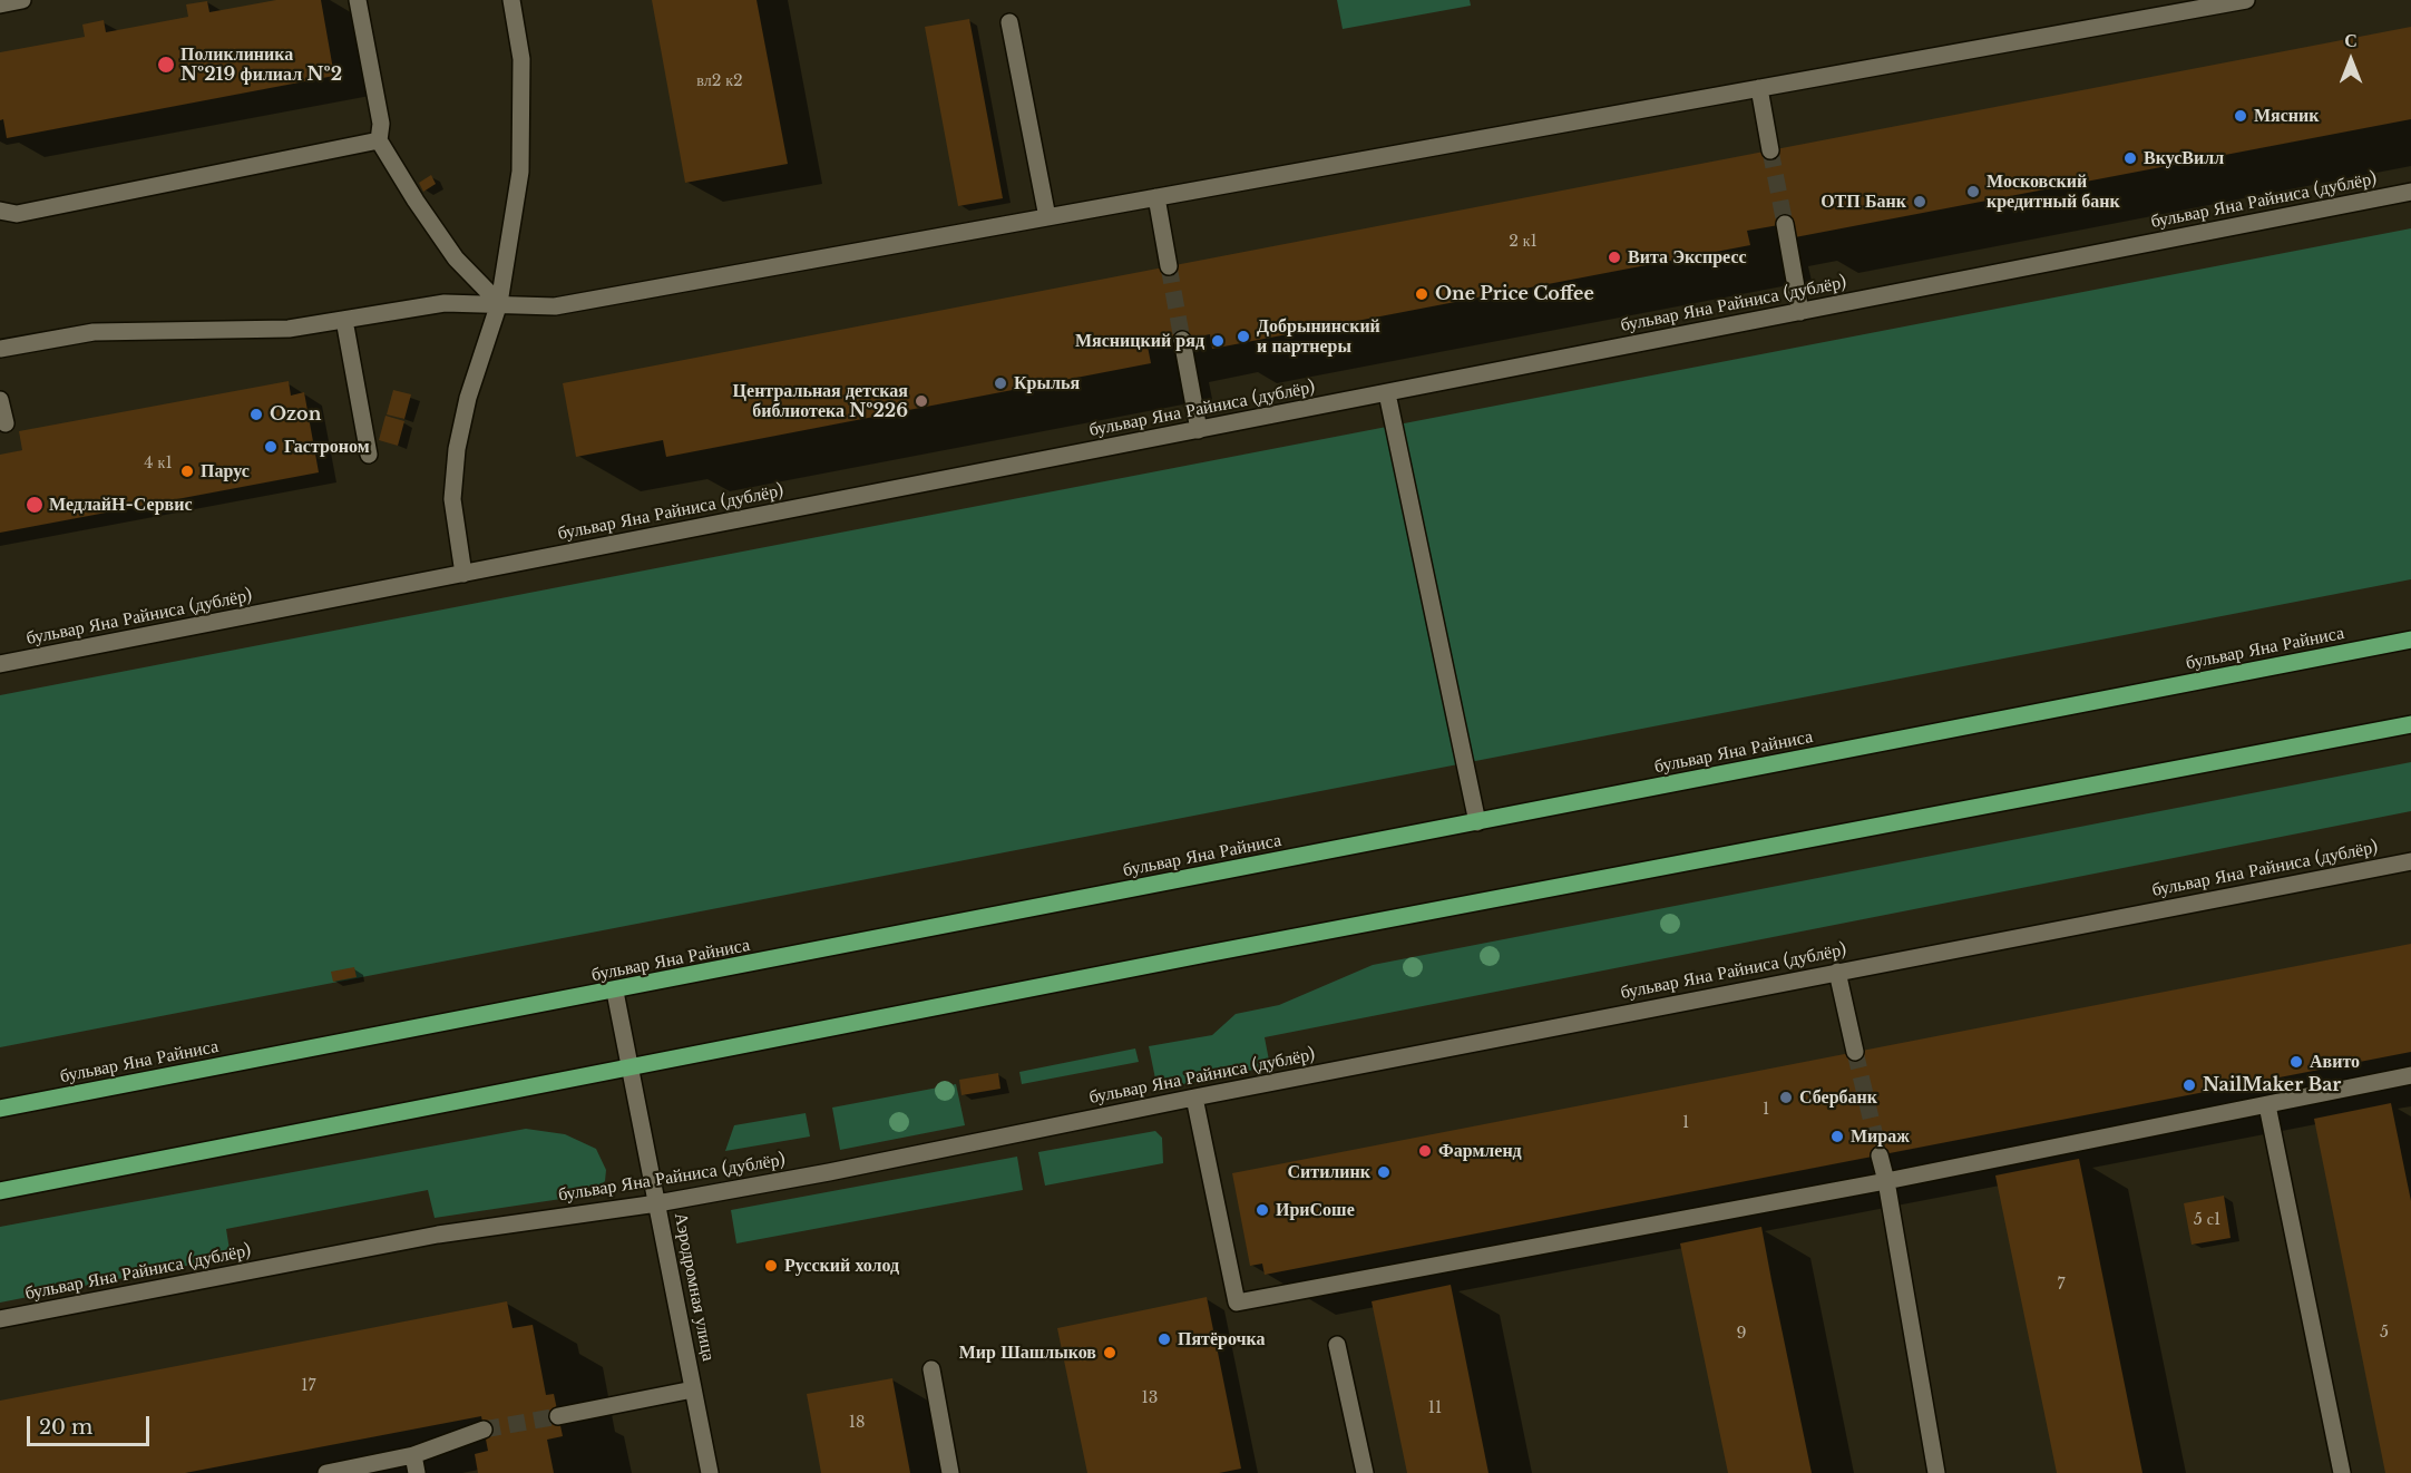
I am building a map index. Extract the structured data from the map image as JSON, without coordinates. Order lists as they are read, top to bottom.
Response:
{
  "streets": {
    "main road": ["бульвар Яна Райниса"],
    "street": ["бульвар Яна Райниса (дублёр)", "Аэродромная улица"]
  },
  "crossings": [
    ["бульвар Яна Райниса (дублёр)", "Аэродромная улица"],
    ["бульвар Яна Райниса", "Аэродромная улица"]
  ],
  "places": [
    "Поликлиника №219 филиал №2",
    "Мясник",
    "ВкусВилл",
    "Московский кредитный банк",
    "ОТП Банк",
    "Вита Экспресс",
    "One Price Coffee",
    "Добрынинский и партнеры",
    "Мясницкий ряд",
    "Крылья",
    "Центральная детская библиотека №226",
    "Ozon",
    "Гастроном",
    "Парус",
    "МедлайН-Сервис",
    "Авито",
    "NailMaker Bar",
    "Сбербанк",
    "Мираж",
    "Фармленд",
    "Ситилинк",
    "ИриСоше",
    "Русский холод",
    "Пятёрочка",
    "Мир Шашлыков"
  ],
  "house_numbers": [
    "вл2 к2",
    "2 к1",
    "4 к1",
    "1",
    "1",
    "5 с1",
    "7",
    "5",
    "9",
    "17",
    "13",
    "11",
    "18"
  ],
  "scale_bar": "20 m",
  "north": "top"
}
